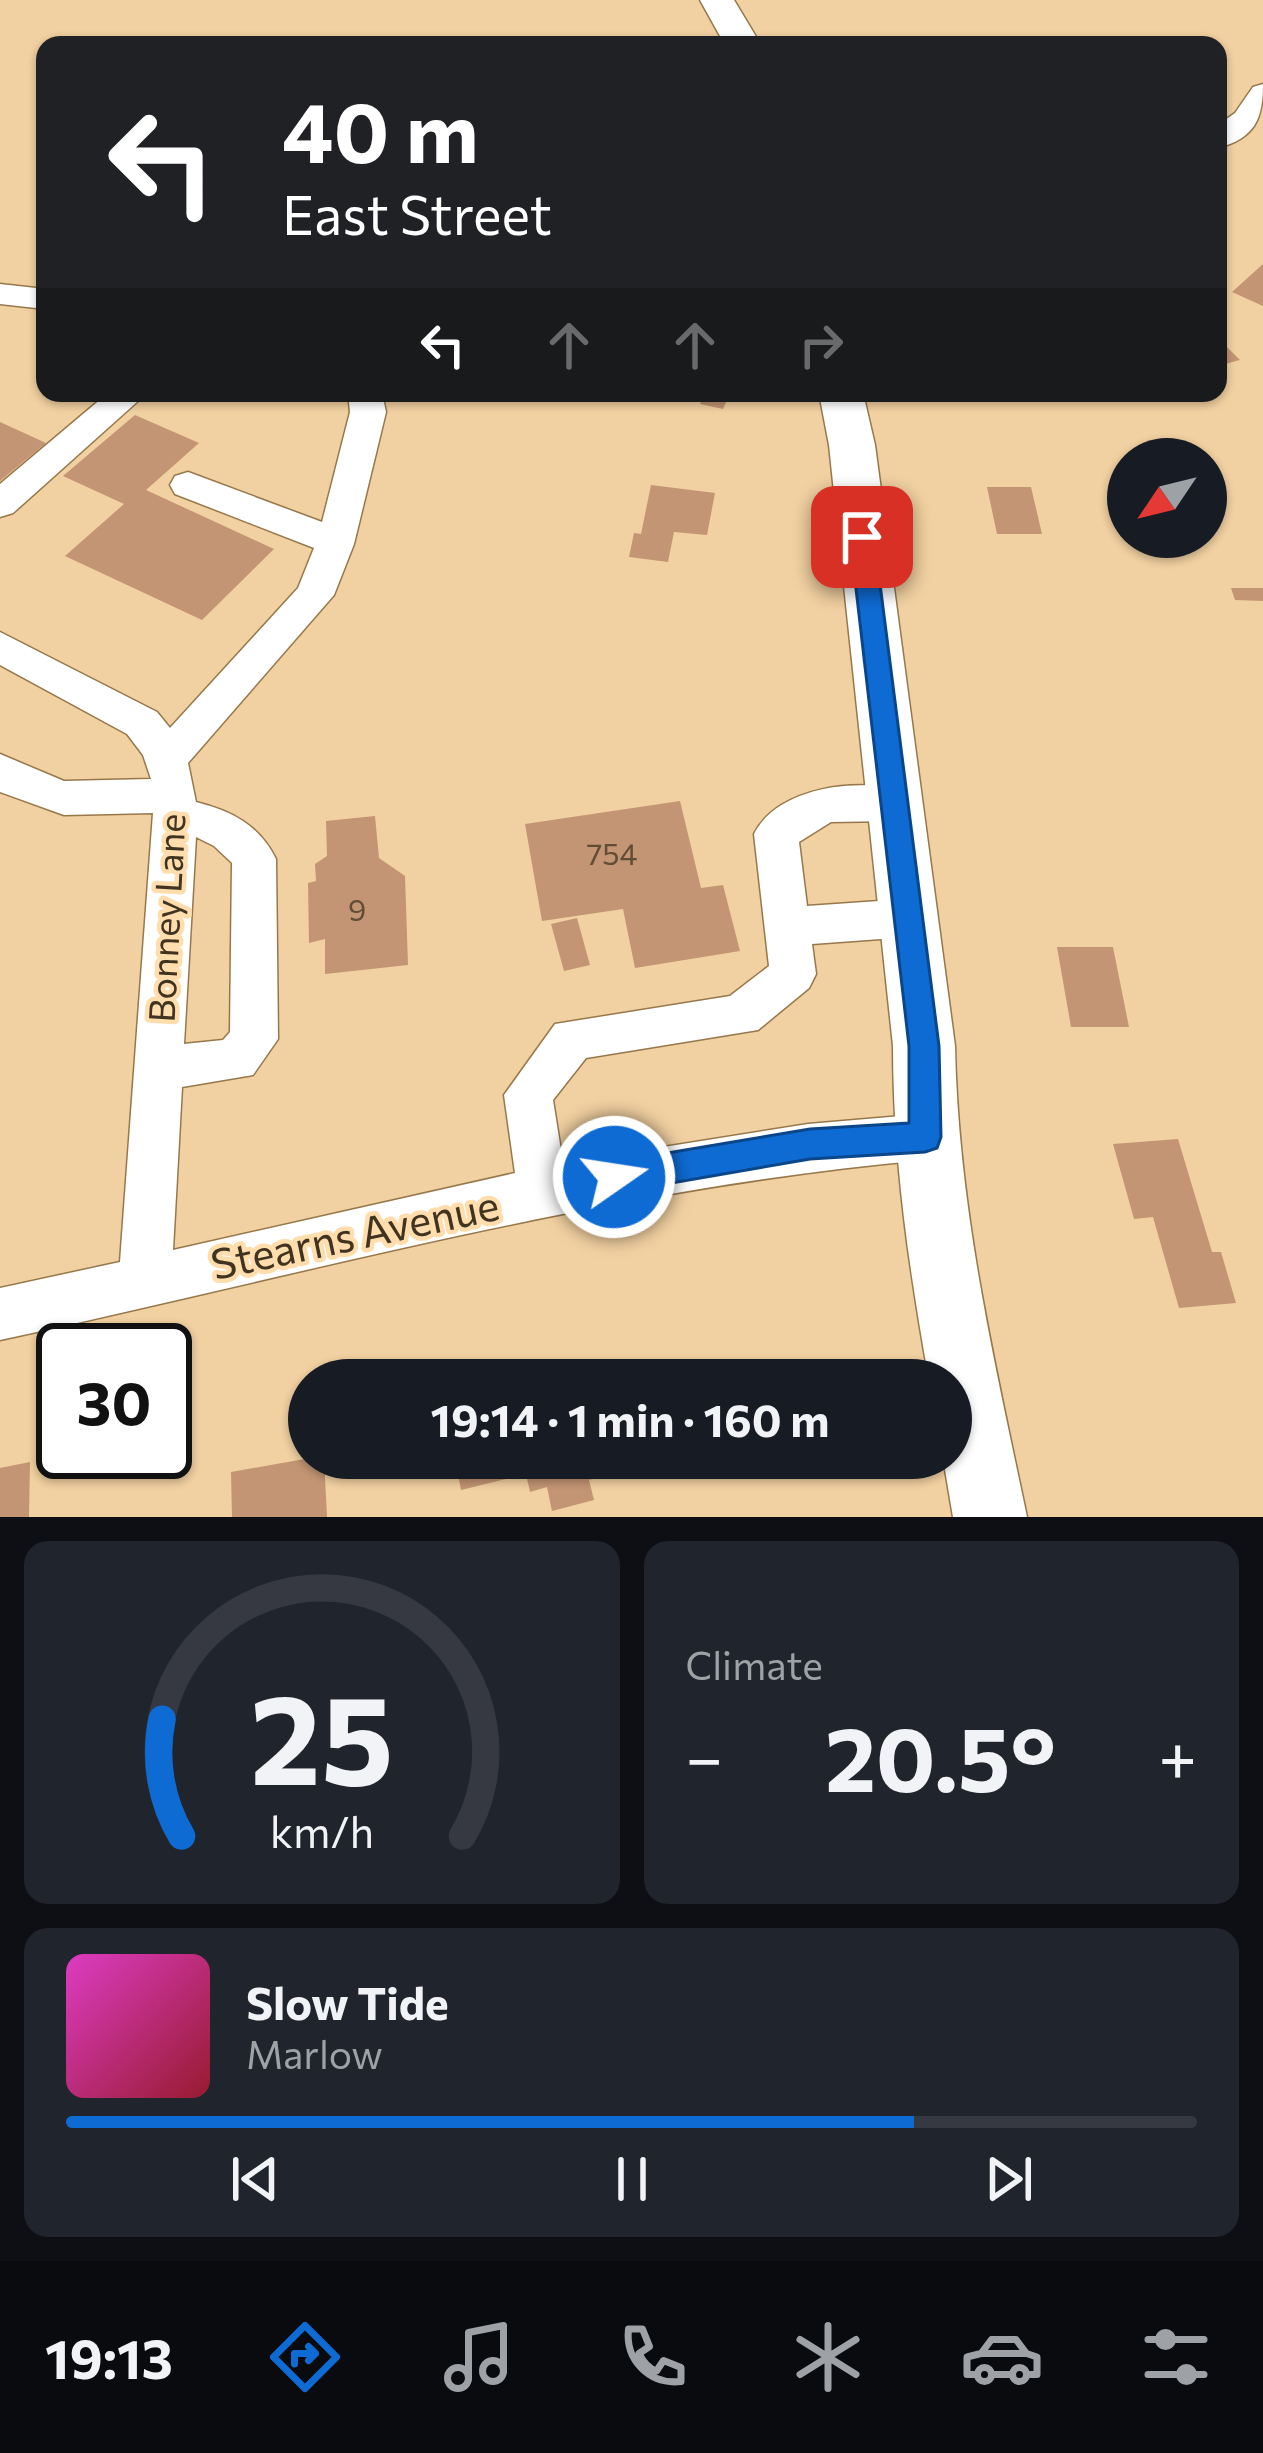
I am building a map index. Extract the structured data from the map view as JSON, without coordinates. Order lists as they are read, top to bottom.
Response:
{
  "streets": {
    "street": ["Bonney Lane", "Stearns Avenue"]
  },
  "crossings": [
    ["Bonney Lane", "Stearns Avenue"]
  ],
  "house_numbers": ["754", "9"],
  "north": "bottom left",
  "page": {
    "turn": ["40 m", "East Street"],
    "limit": "30",
    "trip": "19:14 · 1 min · 160 m",
    "tile": "Climate",
    "heat": ["−", "20.5°", "+"],
    "song": ["Slow Tide", "Marlow"],
    "tabs": "19:13",
    "gauge": ["25", "km/h"]
  }
}
